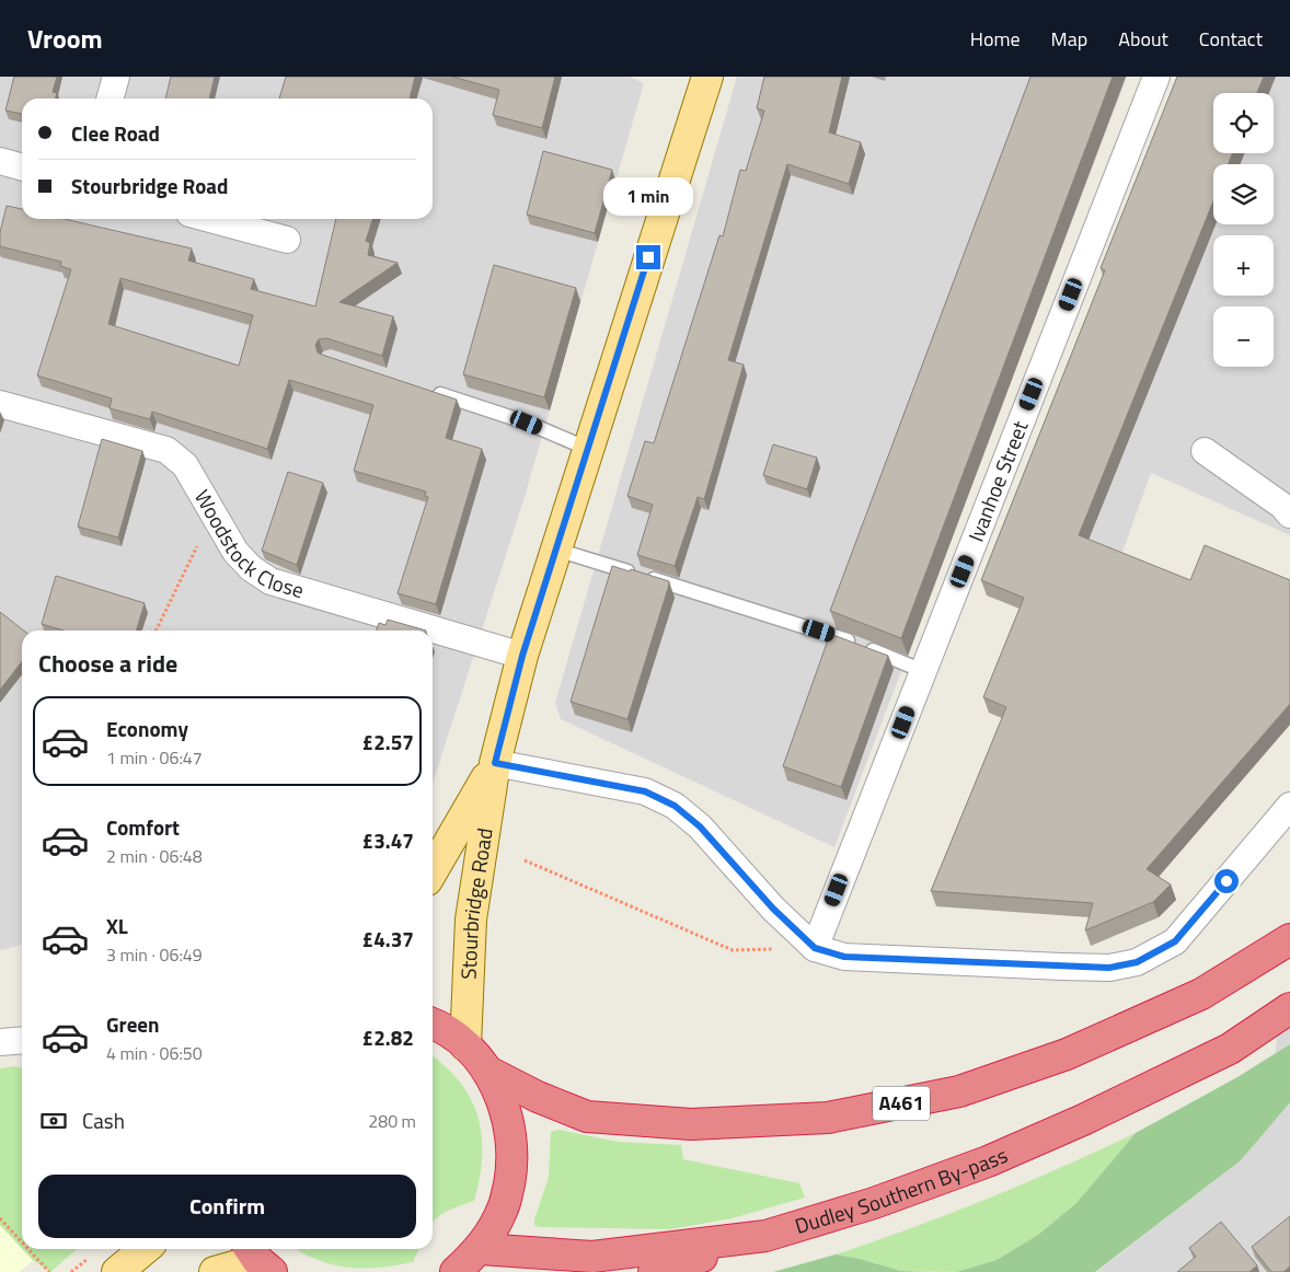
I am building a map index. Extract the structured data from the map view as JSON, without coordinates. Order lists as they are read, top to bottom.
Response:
{
  "streets": {
    "highway": ["A461", "Dudley Southern By-pass"],
    "main road": ["Stourbridge Road"],
    "street": ["Ivanhoe Street", "Woodstock Close"]
  },
  "crossings": [
    ["Woodstock Close", "Stourbridge Road"],
    ["Stourbridge Road", "A461"],
    ["A461", "Dudley Southern By-pass"]
  ],
  "page": {
    "header": "Vroom",
    "nav": [
      "Home",
      "Map",
      "About",
      "Contact"
    ],
    "map_buttons": ["+", "−"],
    "banner": ["Clee Road", "Stourbridge Road"],
    "bubble": "1 min",
    "heading": "Choose a ride",
    "list": [
      {
        "name": "Economy",
        "note": "1 min · 06:47",
        "value": "£2.57"
      },
      {
        "name": "Comfort",
        "note": "2 min · 06:48",
        "value": "£3.47"
      },
      {
        "name": "XL",
        "note": "3 min · 06:49",
        "value": "£4.37"
      },
      {
        "name": "Green",
        "note": "4 min · 06:50",
        "value": "£2.82"
      }
    ],
    "pay": ["Cash", "280 m"],
    "buttons": "Confirm"
  }
}
